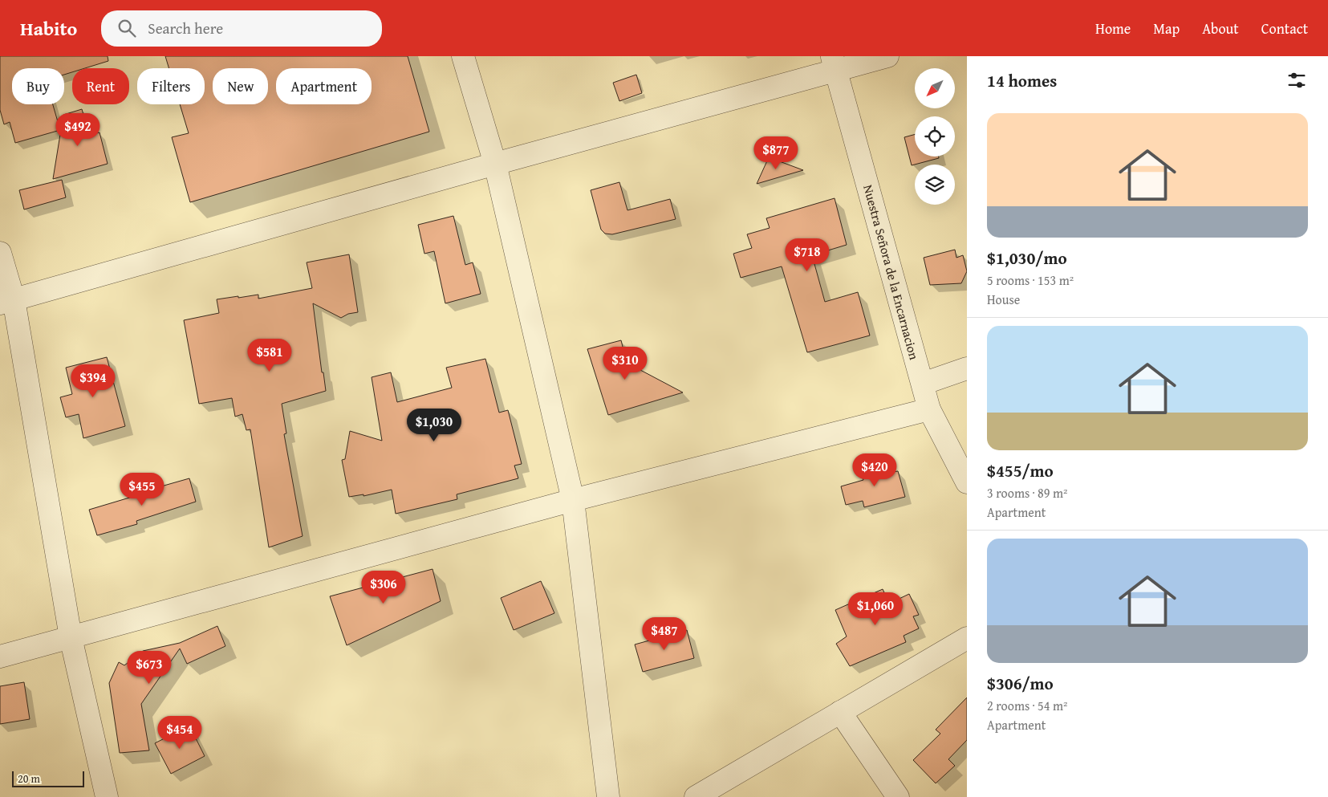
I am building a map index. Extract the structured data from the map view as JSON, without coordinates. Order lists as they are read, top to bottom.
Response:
{
  "streets": {
    "street": ["Nuestra Señora de la Encarnacion"]
  },
  "scale_bar": "20 m",
  "north": "bottom left",
  "page": {
    "header": "Habito",
    "search": "Search here",
    "nav": [
      "Home",
      "Map",
      "About",
      "Contact"
    ],
    "heading": "14 homes",
    "chip": [
      "Buy",
      "Rent",
      "Filters",
      "New",
      "Apartment"
    ],
    "list": [
      {
        "name": "$1,030/mo",
        "note": "5 rooms · 153 m² · House"
      },
      {
        "name": "$455/mo",
        "note": "3 rooms · 89 m² · Apartment"
      },
      {
        "name": "$306/mo",
        "note": "2 rooms · 54 m² · Apartment"
      }
    ],
    "price": [
      "$492",
      "$877",
      "$718",
      "$581",
      "$310",
      "$394",
      "$1,030",
      "$420",
      "$455",
      "$306",
      "$1,060",
      "$487",
      "$673",
      "$454"
    ],
    "scale": "20 m"
  }
}
